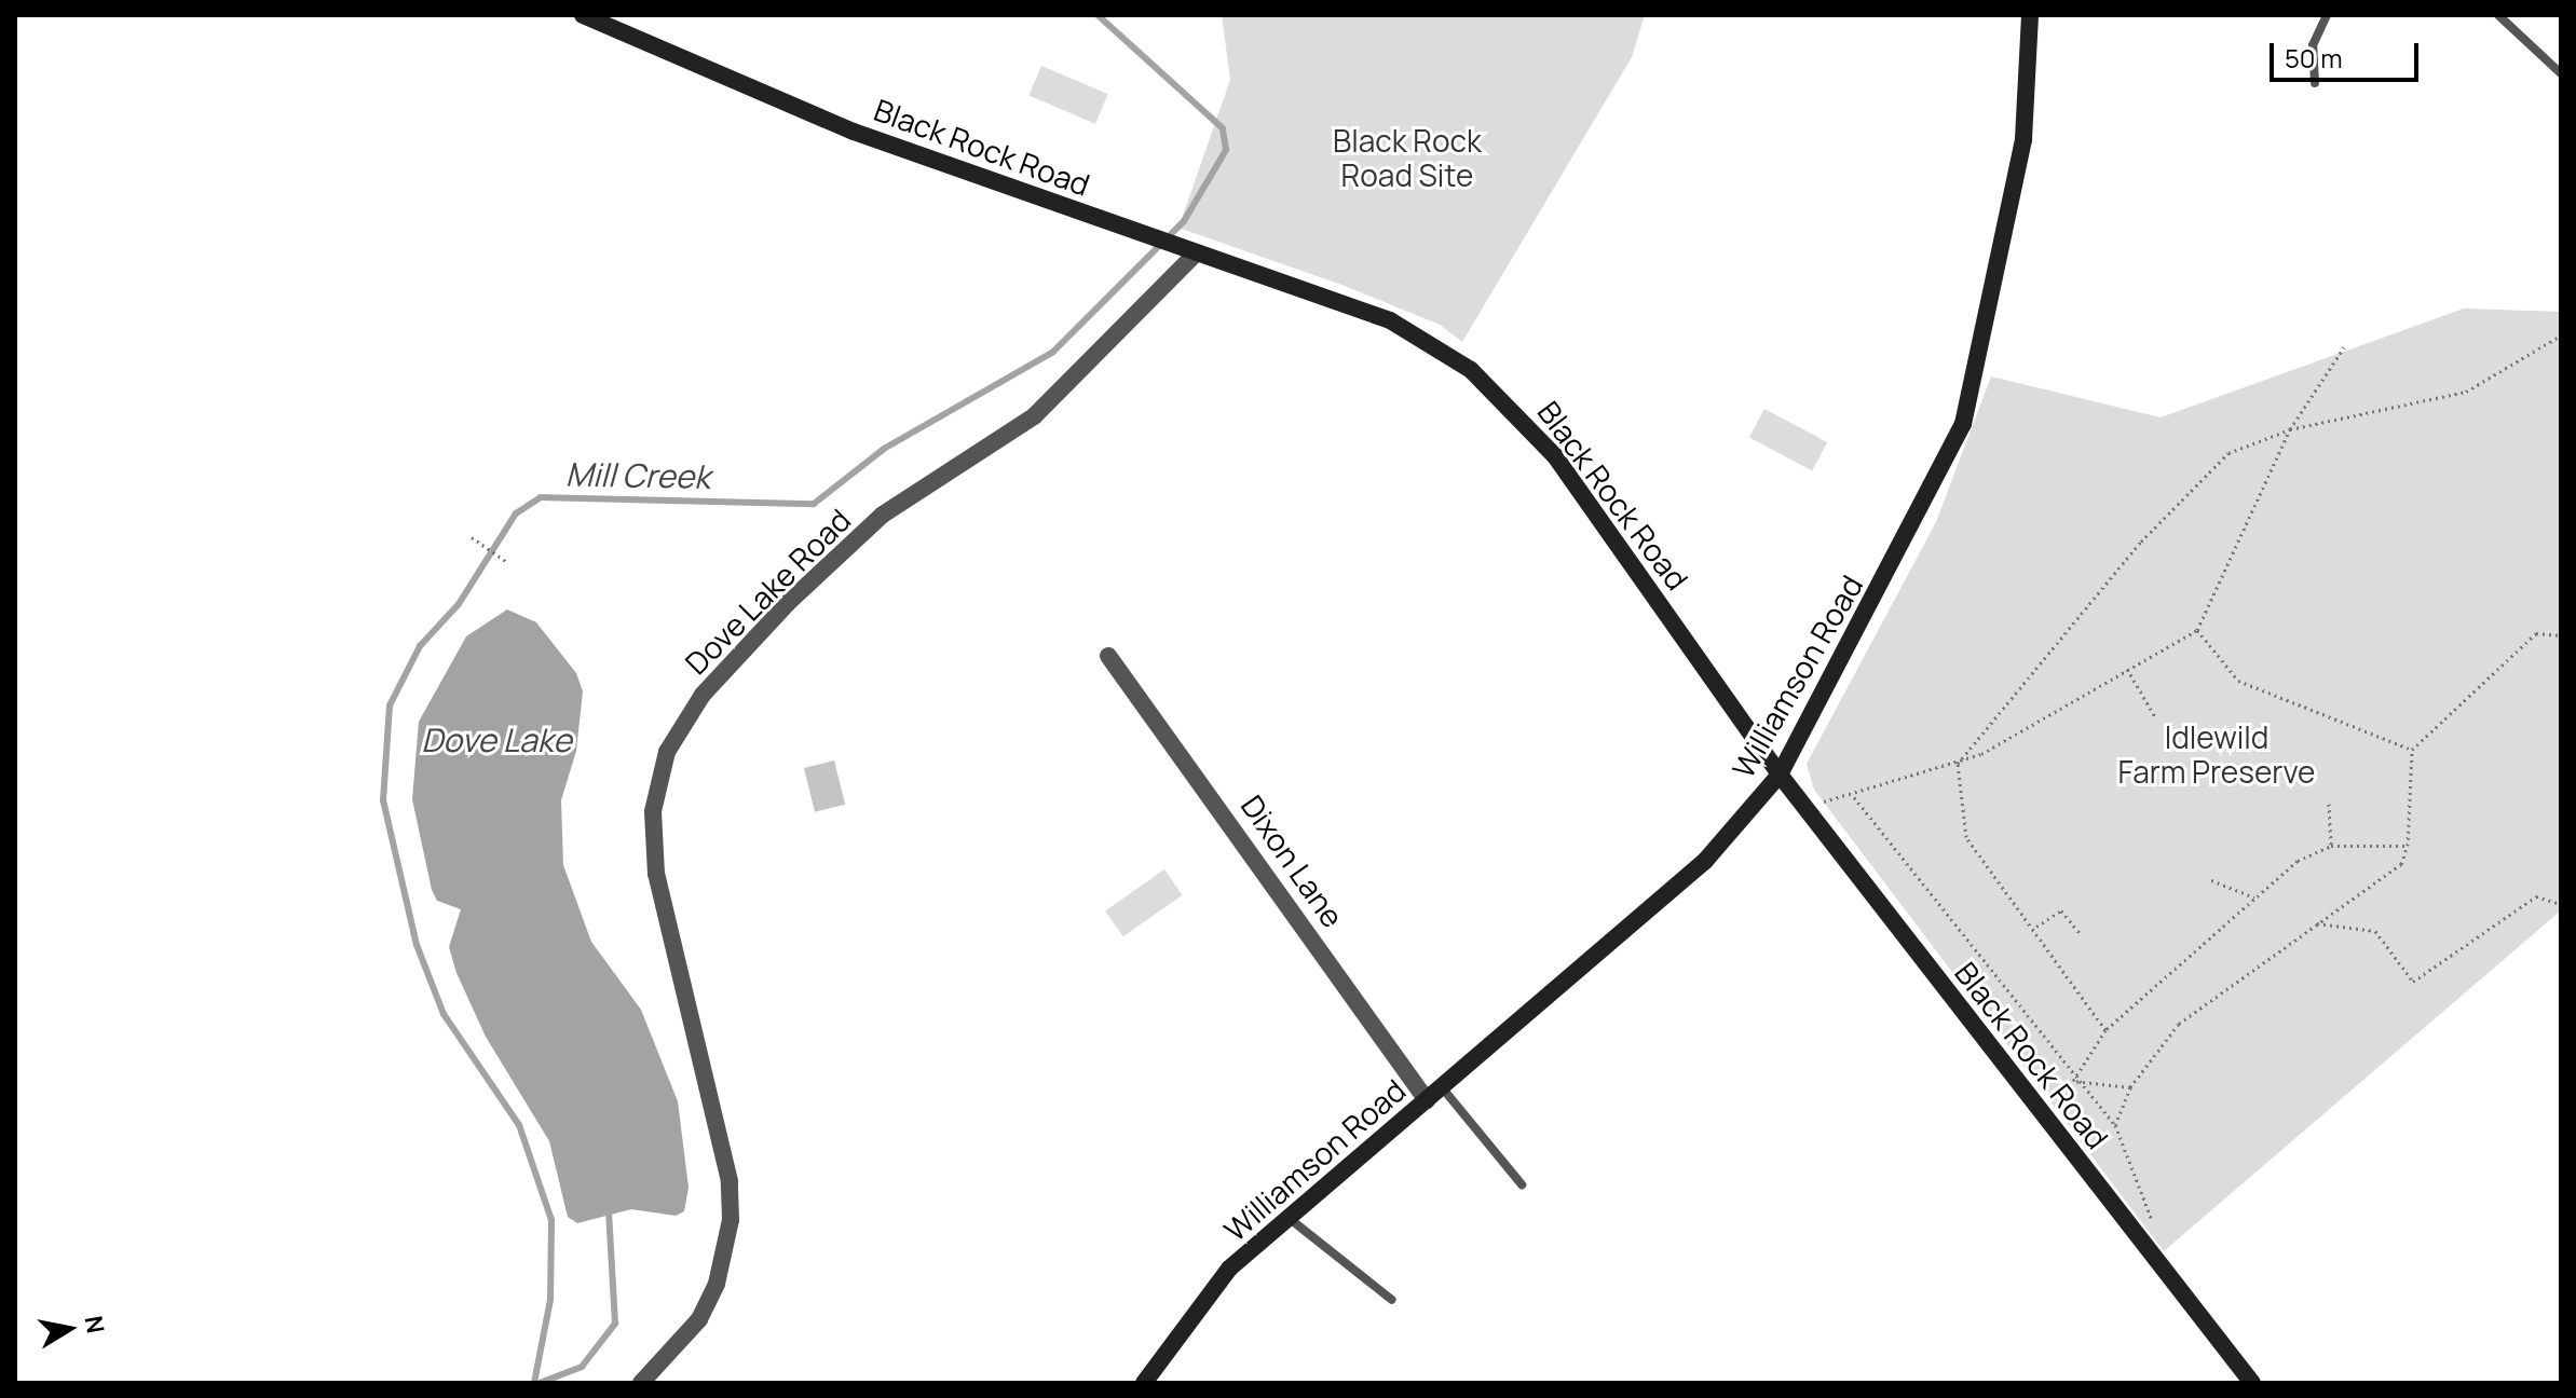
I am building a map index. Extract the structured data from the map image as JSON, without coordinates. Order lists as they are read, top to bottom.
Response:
{
  "streets": {
    "street": [
      "Black Rock Road",
      "Dove Lake Road",
      "Williamson Road",
      "Dixon Lane"
    ]
  },
  "crossings": [
    ["Black Rock Road", "Dove Lake Road"],
    ["Black Rock Road", "Williamson Road"],
    ["Williamson Road", "Dixon Lane"]
  ],
  "water": ["Mill Creek", "Dove Lake"],
  "parks": ["Black Rock Road Site", "Idlewild Farm Preserve"],
  "scale_bar": "50 m",
  "north": "right"
}
